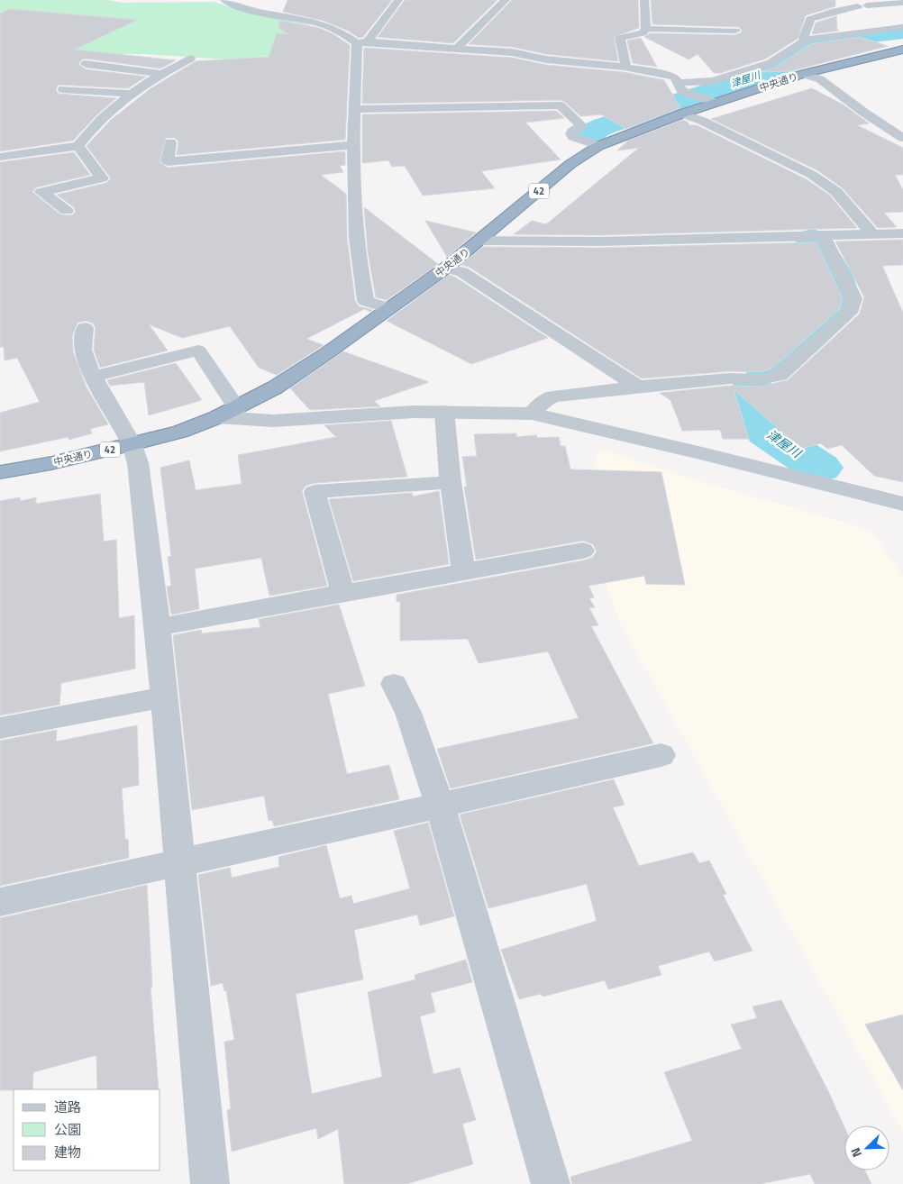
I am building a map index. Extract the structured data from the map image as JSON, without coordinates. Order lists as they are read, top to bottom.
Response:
{
  "streets": {
    "highway": ["中央通り", "42"]
  },
  "water": ["津屋川"],
  "legend": ["道路", "公園", "建物"],
  "north": "bottom left"
}
